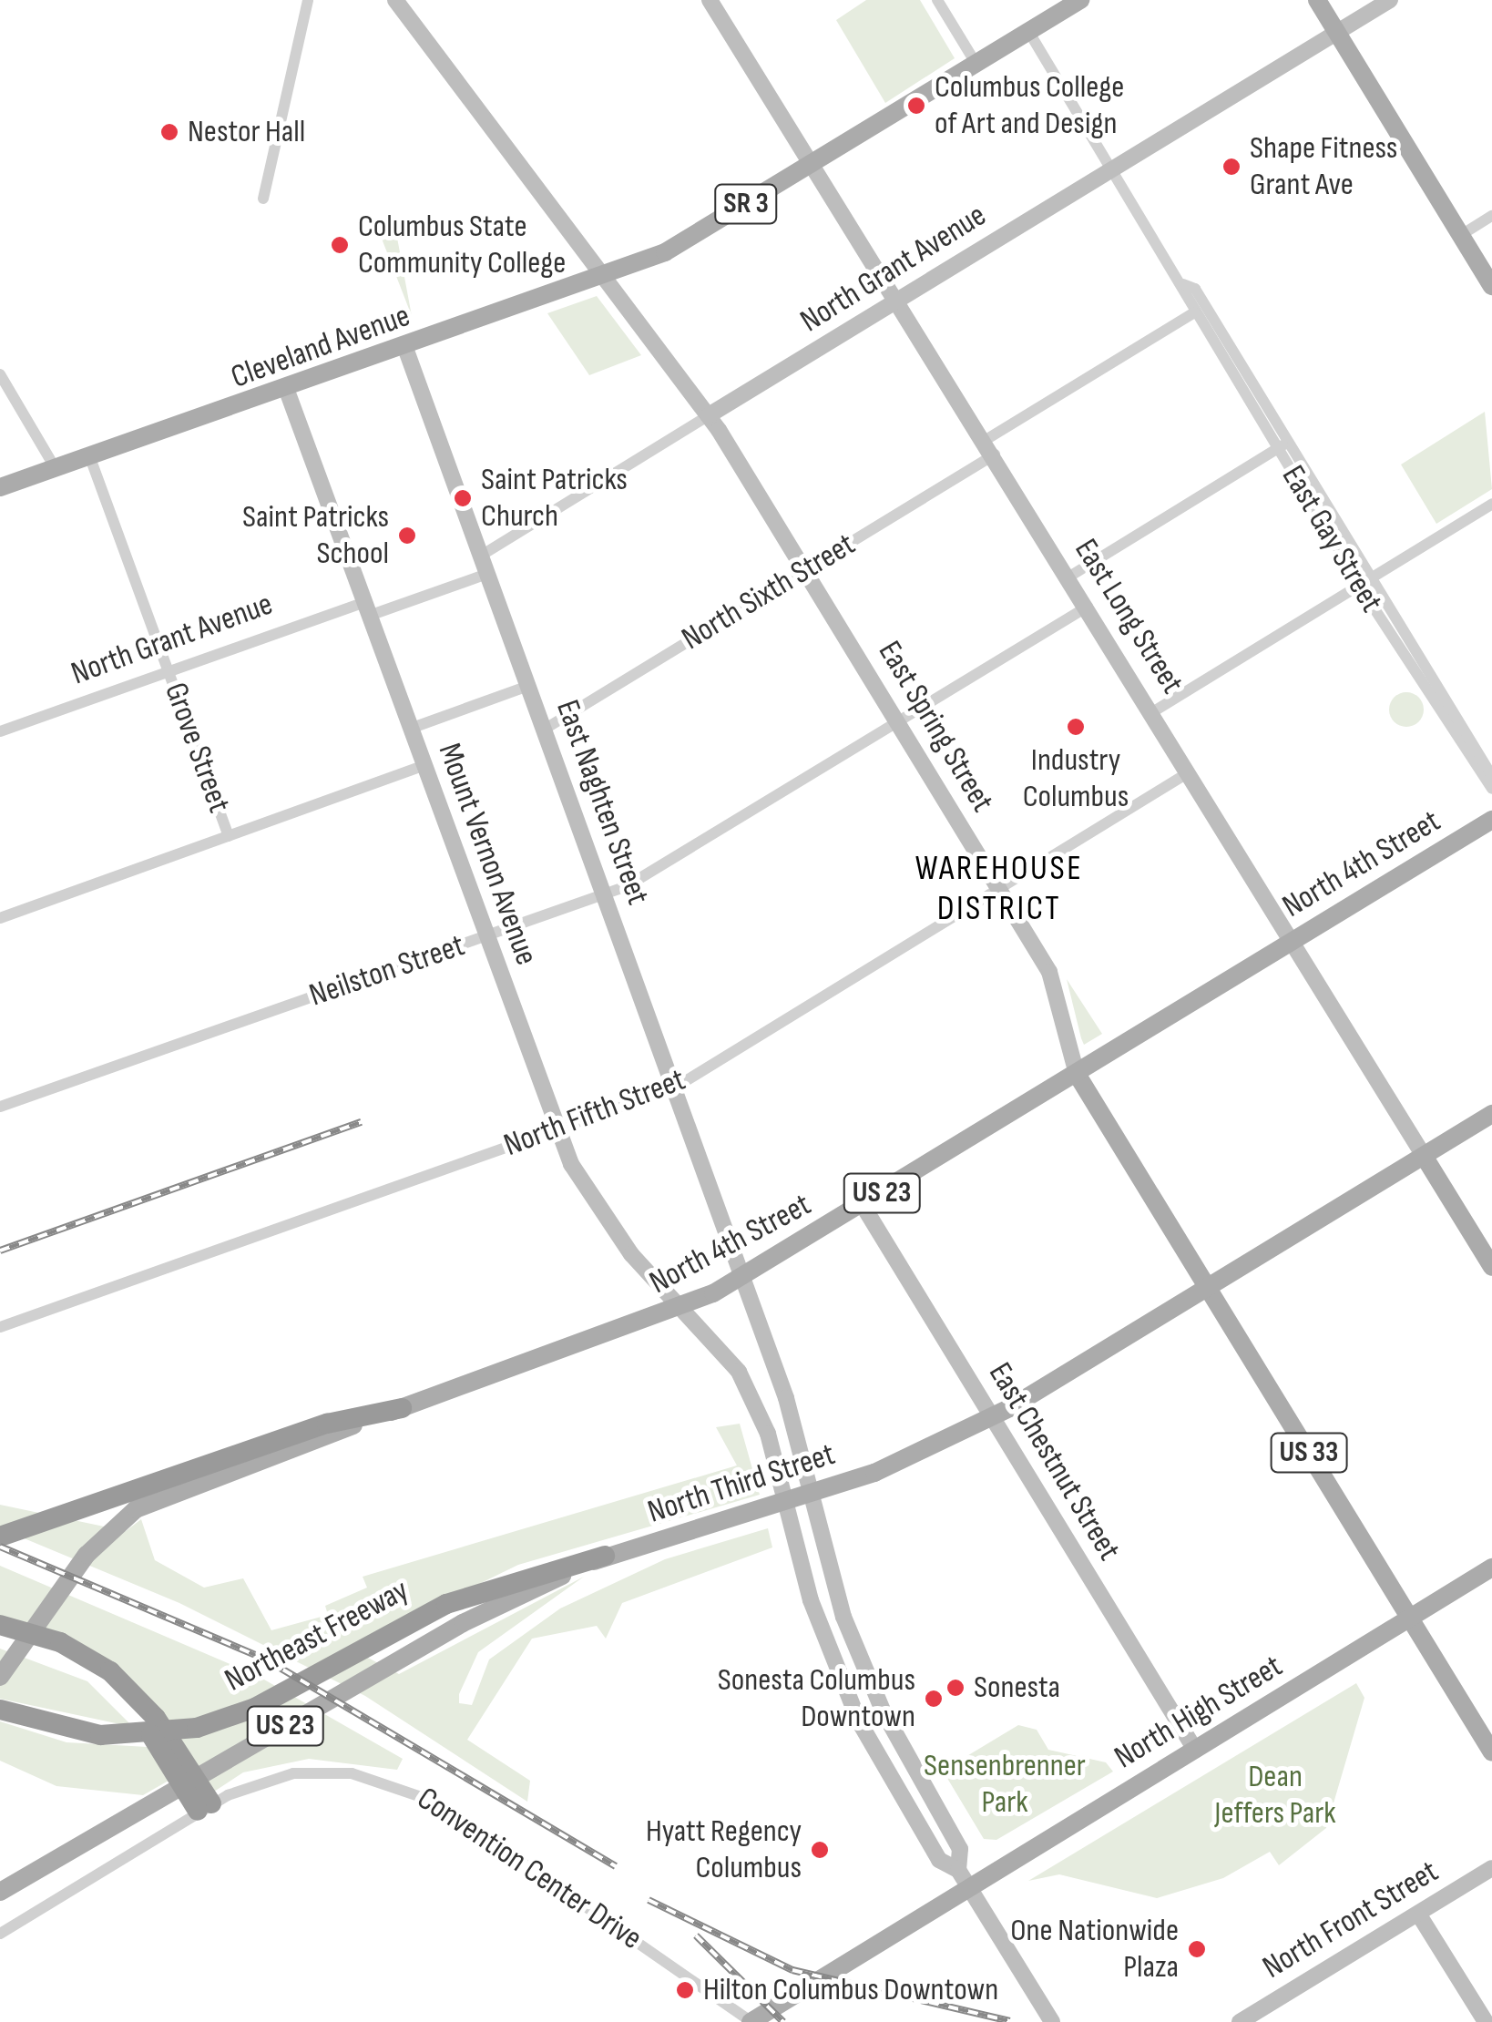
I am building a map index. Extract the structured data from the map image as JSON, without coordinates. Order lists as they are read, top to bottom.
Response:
{
  "streets": {
    "highway": ["Northeast Freeway"],
    "main road": [
      "SR 3",
      "North Grant Avenue",
      "Cleveland Avenue",
      "East Long Street",
      "East Spring Street",
      "East Naghten Street",
      "Mount Vernon Avenue",
      "North 4th Street",
      "US 23",
      "US 33",
      "East Chestnut Street",
      "North Third Street",
      "North High Street",
      "North Front Street"
    ],
    "street": [
      "East Gay Street",
      "North Sixth Street",
      "Grove Street",
      "Neilston Street",
      "North Fifth Street",
      "Convention Center Drive"
    ]
  },
  "crossings": [
    ["North Grant Avenue", "East Gay Street"],
    ["North Grant Avenue", "East Long Street"],
    ["North Grant Avenue", "East Spring Street"],
    ["North Grant Avenue", "Grove Street"],
    ["North Grant Avenue", "East Naghten Street"],
    ["North Grant Avenue", "Mount Vernon Avenue"],
    ["Cleveland Avenue", "East Gay Street"],
    ["Cleveland Avenue", "East Long Street"],
    ["Cleveland Avenue", "East Spring Street"],
    ["Cleveland Avenue", "Grove Street"],
    ["Cleveland Avenue", "East Naghten Street"],
    ["Cleveland Avenue", "Mount Vernon Avenue"],
    ["East Gay Street", "North Sixth Street"],
    ["North Sixth Street", "East Long Street"],
    ["North Sixth Street", "East Spring Street"],
    ["North Sixth Street", "East Naghten Street"],
    ["East Long Street", "North 4th Street"],
    ["East Long Street", "Neilston Street"],
    ["East Long Street", "North Fifth Street"],
    ["East Long Street", "North Third Street"],
    ["East Spring Street", "North 4th Street"],
    ["East Spring Street", "Neilston Street"],
    ["East Spring Street", "North Fifth Street"],
    ["East Spring Street", "US 33"],
    ["East Spring Street", "North Third Street"],
    ["East Spring Street", "North High Street"],
    ["East Naghten Street", "Mount Vernon Avenue"],
    ["East Naghten Street", "North 4th Street"],
    ["East Naghten Street", "Neilston Street"],
    ["East Naghten Street", "North Fifth Street"],
    ["Mount Vernon Avenue", "North 4th Street"],
    ["Mount Vernon Avenue", "Neilston Street"],
    ["Mount Vernon Avenue", "North Fifth Street"],
    ["North 4th Street", "East Chestnut Street"],
    ["US 33", "North High Street"],
    ["East Chestnut Street", "North Third Street"],
    ["East Chestnut Street", "North High Street"],
    ["North Third Street", "Northeast Freeway"],
    ["North High Street", "Convention Center Drive"]
  ],
  "districts": ["WAREHOUSE DISTRICT"],
  "parks": ["Sensenbrenner Park", "Dean Jeffers Park"],
  "places": [
    "Columbus College of Art and Design",
    "Nestor Hall",
    "Shape Fitness Grant Ave",
    "Columbus State Community College",
    "Saint Patricks Church",
    "Saint Patricks School",
    "Industry Columbus",
    "Sonesta",
    "Sonesta Columbus Downtown",
    "Hyatt Regency Columbus",
    "One Nationwide Plaza",
    "Hilton Columbus Downtown"
  ]
}
